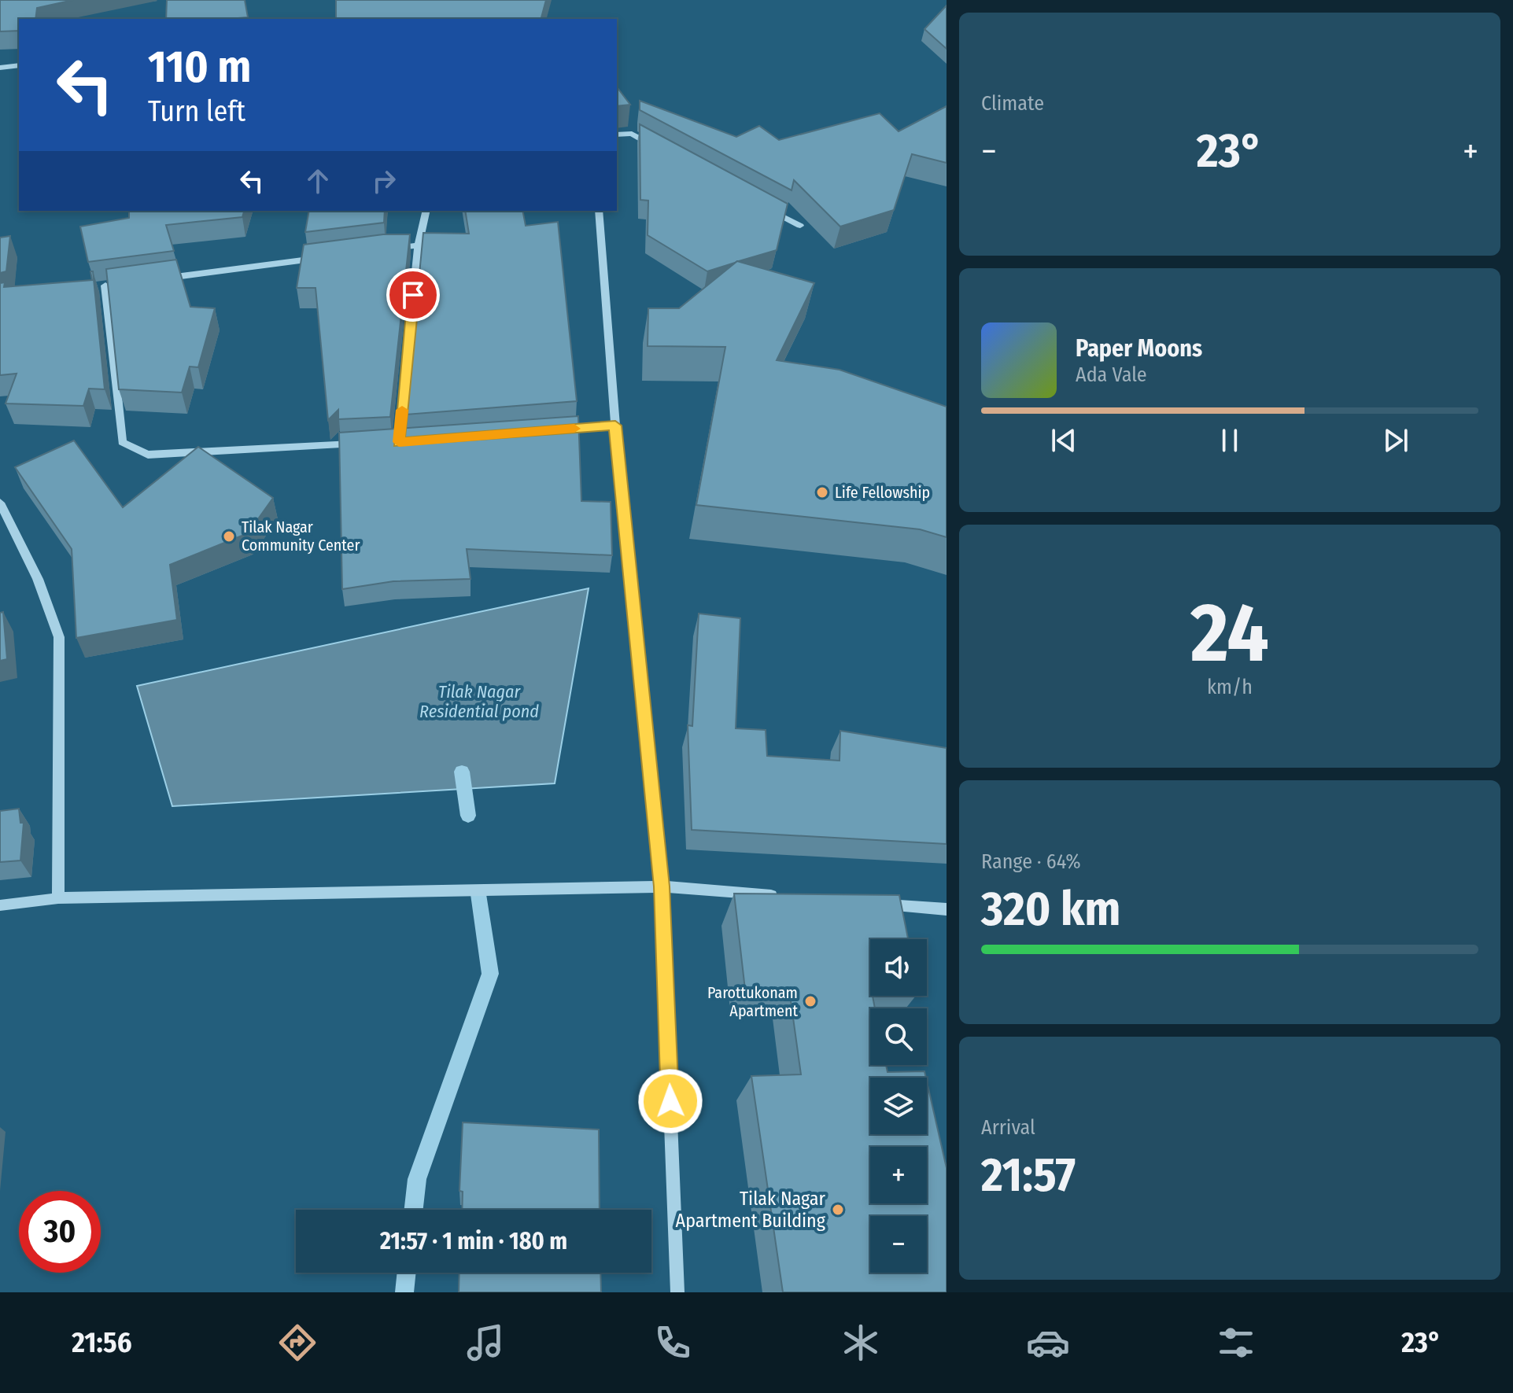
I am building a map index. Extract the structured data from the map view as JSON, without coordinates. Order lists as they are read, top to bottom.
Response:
{
  "water": ["Tilak Nagar Residential pond"],
  "places": [
    "Life Fellowship",
    "Tilak Nagar Community Center",
    "Parottukonam Apartment",
    "Tilak Nagar Apartment Building"
  ],
  "page": {
    "tile": [
      "Climate",
      ["24", "km/h"],
      ["Range · 64%", "320 km"],
      ["Arrival", "21:57"]
    ],
    "turn": ["110 m", "Turn left"],
    "heat": ["−", "23°", "+"],
    "song": ["Paper Moons", "Ada Vale"],
    "map_buttons": ["+", "−"],
    "limit": "30",
    "trip": "21:57 · 1 min · 180 m",
    "tabs": ["21:56", "23°"]
  }
}
